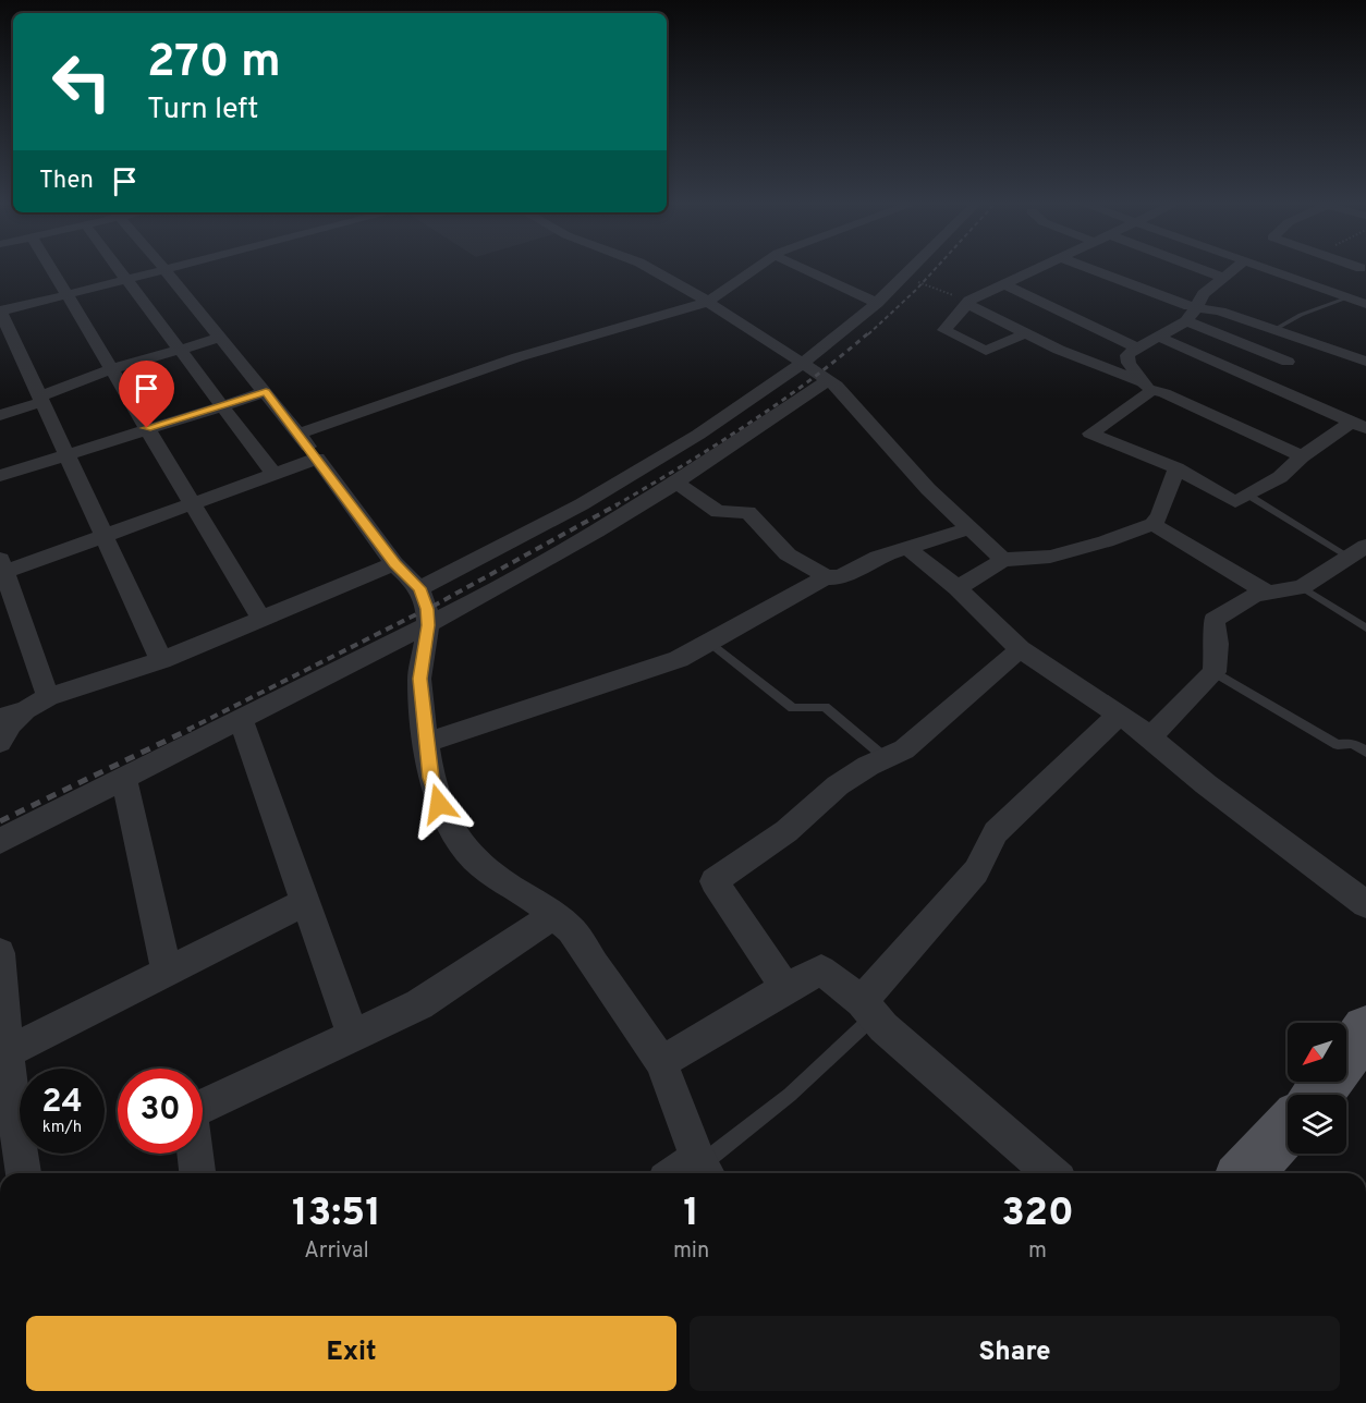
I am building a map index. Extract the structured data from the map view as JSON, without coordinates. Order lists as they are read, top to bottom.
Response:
{
  "north": "bottom left",
  "page": {
    "turn": ["270 m", "Turn left"],
    "then": "Then",
    "speed": "24 km/h",
    "limit": "30",
    "eta": [
      "13:51",
      "Arrival",
      "1",
      "min",
      "320",
      "m"
    ],
    "buttons": ["Exit", "Share"]
  }
}
